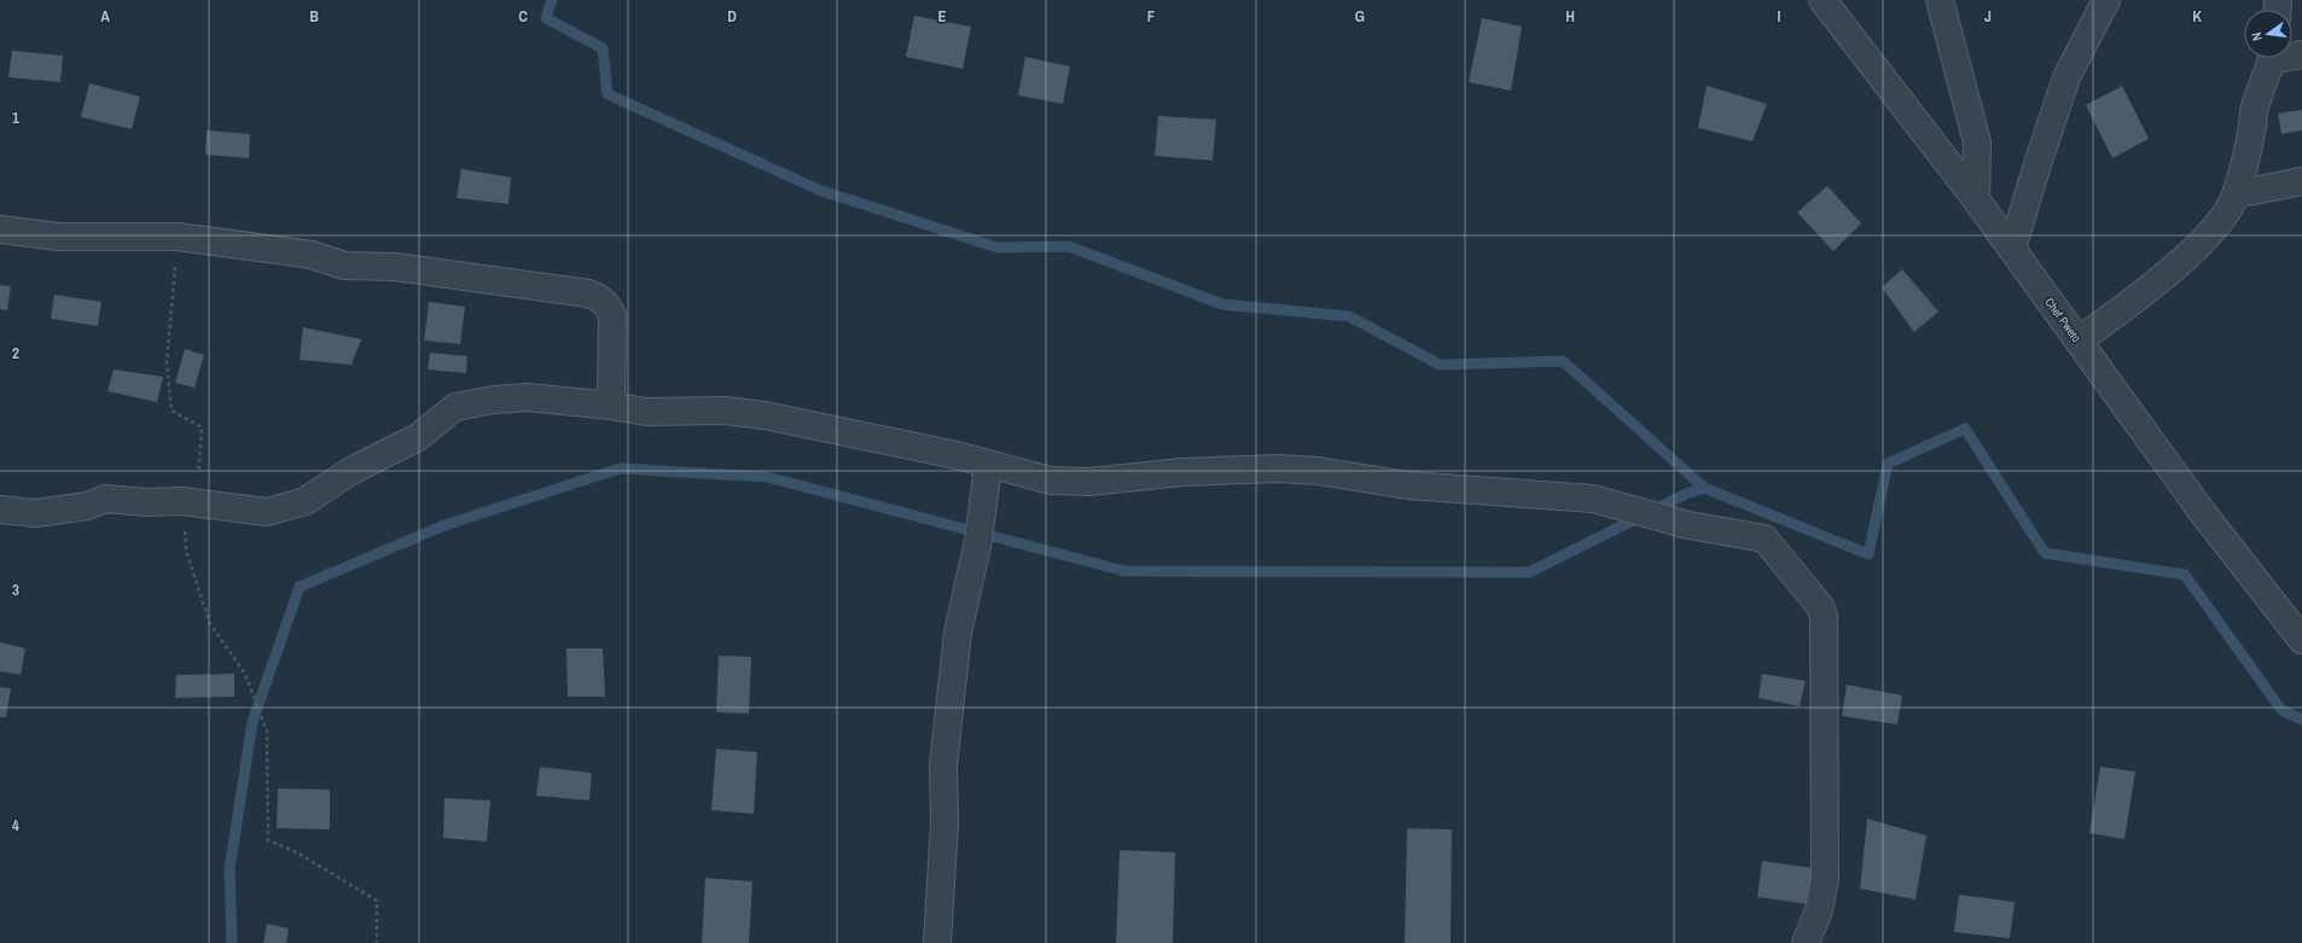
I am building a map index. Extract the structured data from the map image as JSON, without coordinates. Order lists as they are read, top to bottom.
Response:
{
  "streets": {
    "street": ["Chef Pweto"]
  },
  "north": "left",
  "grid": {
    "columns": [
      "A",
      "B",
      "C",
      "D",
      "E",
      "F",
      "G",
      "H",
      "I",
      "J",
      "K"
    ],
    "rows": [
      "1",
      "2",
      "3",
      "4"
    ]
  }
}
